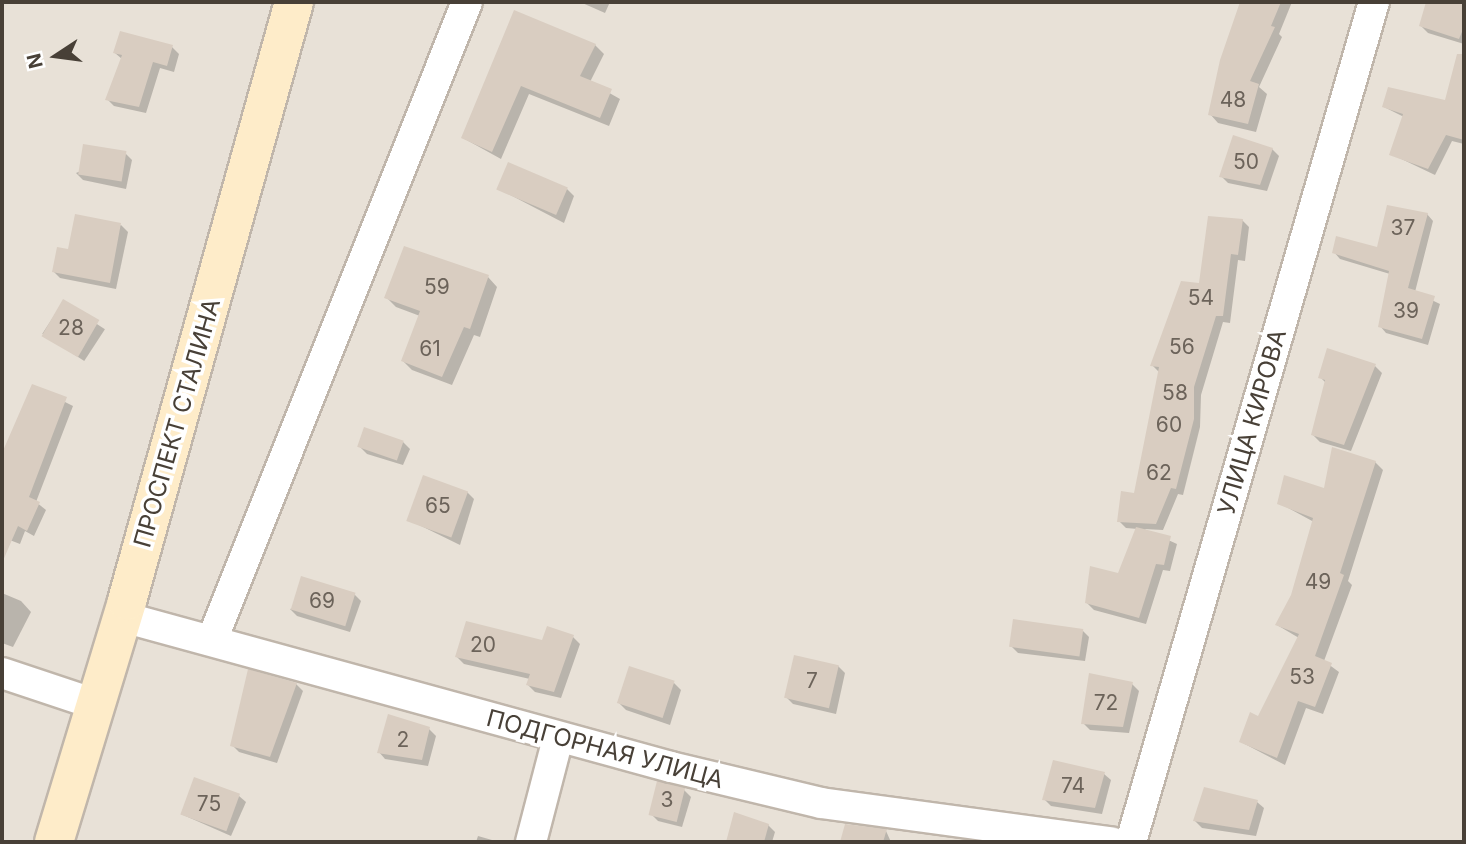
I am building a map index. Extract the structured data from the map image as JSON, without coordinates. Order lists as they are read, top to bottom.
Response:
{
  "streets": {
    "street": ["УЛИЦА КИРОВА", "ПРОСПЕКТ СТАЛИНА", "ПОДГОРНАЯ УЛИЦА"]
  },
  "crossings": [
    ["ПРОСПЕКТ СТАЛИНА", "ПОДГОРНАЯ УЛИЦА"]
  ],
  "house_numbers": [
    "48",
    "50",
    "37",
    "59",
    "54",
    "39",
    "28",
    "56",
    "61",
    "58",
    "60",
    "62",
    "65",
    "49",
    "69",
    "20",
    "53",
    "7",
    "72",
    "2",
    "74",
    "3",
    "75"
  ],
  "north": "left"
}
